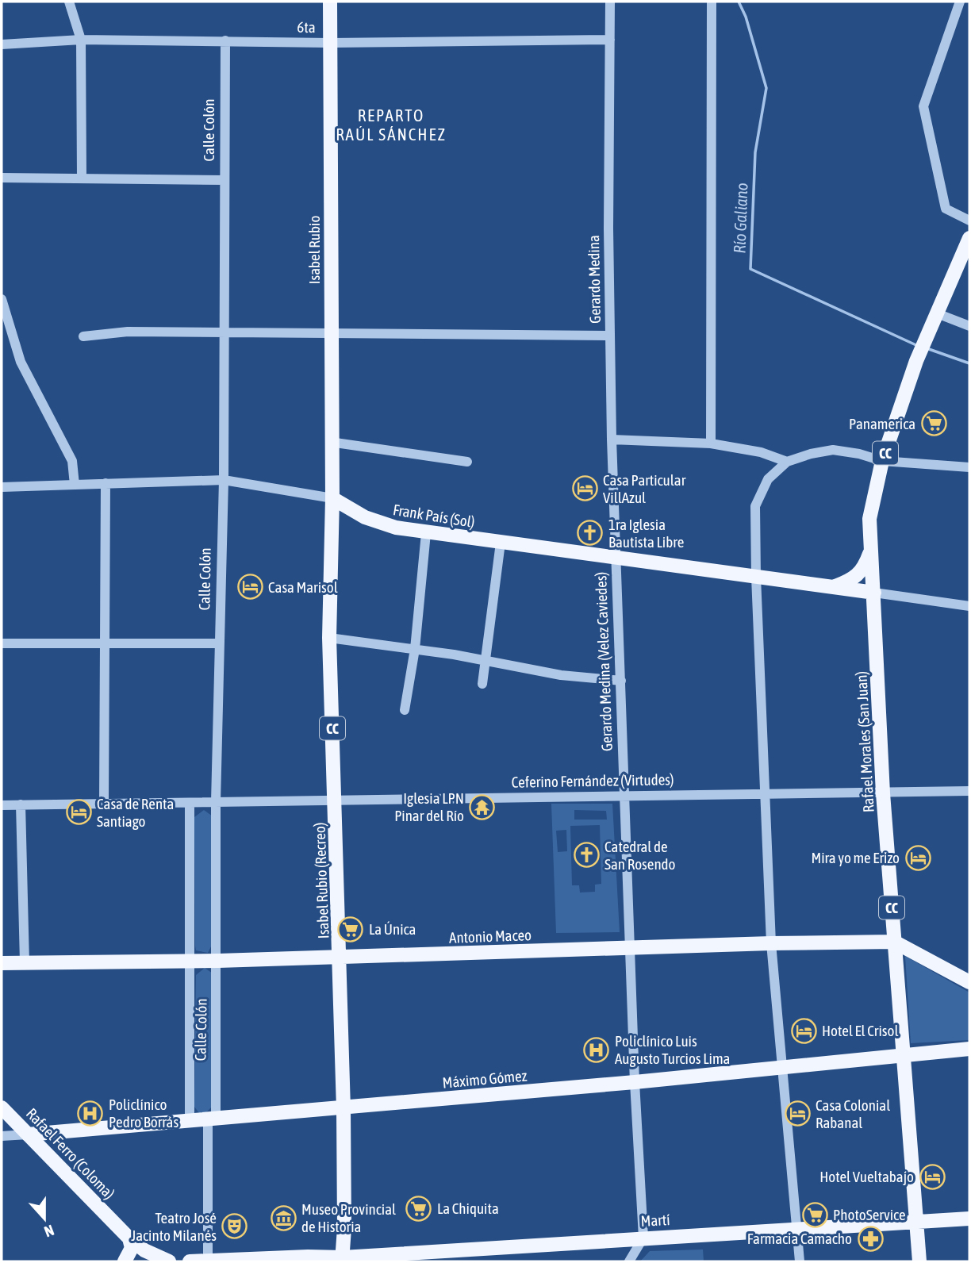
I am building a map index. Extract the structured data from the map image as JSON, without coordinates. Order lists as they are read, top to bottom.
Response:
{
  "streets": {
    "main road": [
      "Isabel Rubio",
      "CC",
      "Frank País (Sol)",
      "Rafael Morales (San Juan)",
      "Isabel Rubio (Recreo)",
      "Antonio Maceo",
      "Máximo Gómez",
      "Rafael Ferro (Coloma)",
      "Martí"
    ],
    "street": [
      "6ta",
      "Calle Colón",
      "Gerardo Medina",
      "Gerardo Medina (Velez Caviedes)",
      "Ceferino Fernández (Virtudes)"
    ]
  },
  "crossings": [
    ["6ta", "Calle Colón"],
    ["6ta", "Isabel Rubio"],
    ["6ta", "Gerardo Medina"],
    ["Calle Colón", "Frank País (Sol)"],
    ["Calle Colón", "Ceferino Fernández (Virtudes)"],
    ["Calle Colón", "Antonio Maceo"],
    ["Calle Colón", "Máximo Gómez"],
    ["Calle Colón", "Martí"],
    ["Isabel Rubio", "Frank País (Sol)"],
    ["Isabel Rubio", "Isabel Rubio (Recreo)"],
    ["Gerardo Medina", "Frank País (Sol)"],
    ["Gerardo Medina", "Gerardo Medina (Velez Caviedes)"],
    ["Frank País (Sol)", "Gerardo Medina (Velez Caviedes)"],
    ["Frank País (Sol)", "Rafael Morales (San Juan)"],
    ["Frank País (Sol)", "Isabel Rubio (Recreo)"],
    ["Gerardo Medina (Velez Caviedes)", "Ceferino Fernández (Virtudes)"],
    ["Gerardo Medina (Velez Caviedes)", "Antonio Maceo"],
    ["Gerardo Medina (Velez Caviedes)", "Máximo Gómez"],
    ["Gerardo Medina (Velez Caviedes)", "Martí"],
    ["Rafael Morales (San Juan)", "Ceferino Fernández (Virtudes)"],
    ["Rafael Morales (San Juan)", "Antonio Maceo"],
    ["Rafael Morales (San Juan)", "Máximo Gómez"],
    ["Rafael Morales (San Juan)", "Martí"],
    ["Ceferino Fernández (Virtudes)", "Isabel Rubio (Recreo)"],
    ["Isabel Rubio (Recreo)", "Antonio Maceo"],
    ["Isabel Rubio (Recreo)", "Máximo Gómez"],
    ["Isabel Rubio (Recreo)", "Martí"],
    ["Máximo Gómez", "Rafael Ferro (Coloma)"]
  ],
  "districts": ["REPARTO RAÚL SÁNCHEZ"],
  "water": ["Río Galiano"],
  "places": {
    "supermarket": [
      "Panamerica",
      "La Única",
      "La Chiquita",
      "PhotoService"
    ],
    "hotel": [
      "Casa Particular VillAzul",
      "Casa Marisol",
      "Casa de Renta Santiago",
      "Mira yo me Erizo",
      "Hotel El Crisol",
      "Casa Colonial Rabanal",
      "Hotel Vueltabajo"
    ],
    "church": ["1ra Iglesia Bautista Libre", "Catedral de San Rosendo"],
    "temple": ["Iglesia LPN Pinar del Río"],
    "hospital": ["Policlínico Luis Augusto Turcios Lima", "Policlínico Pedro Borrás"],
    "museum": ["Museo Provincial de Historia"],
    "theatre": ["Teatro José Jacinto Milanés"],
    "pharmacy": ["Farmacia Camacho"]
  },
  "north": "bottom"
}
